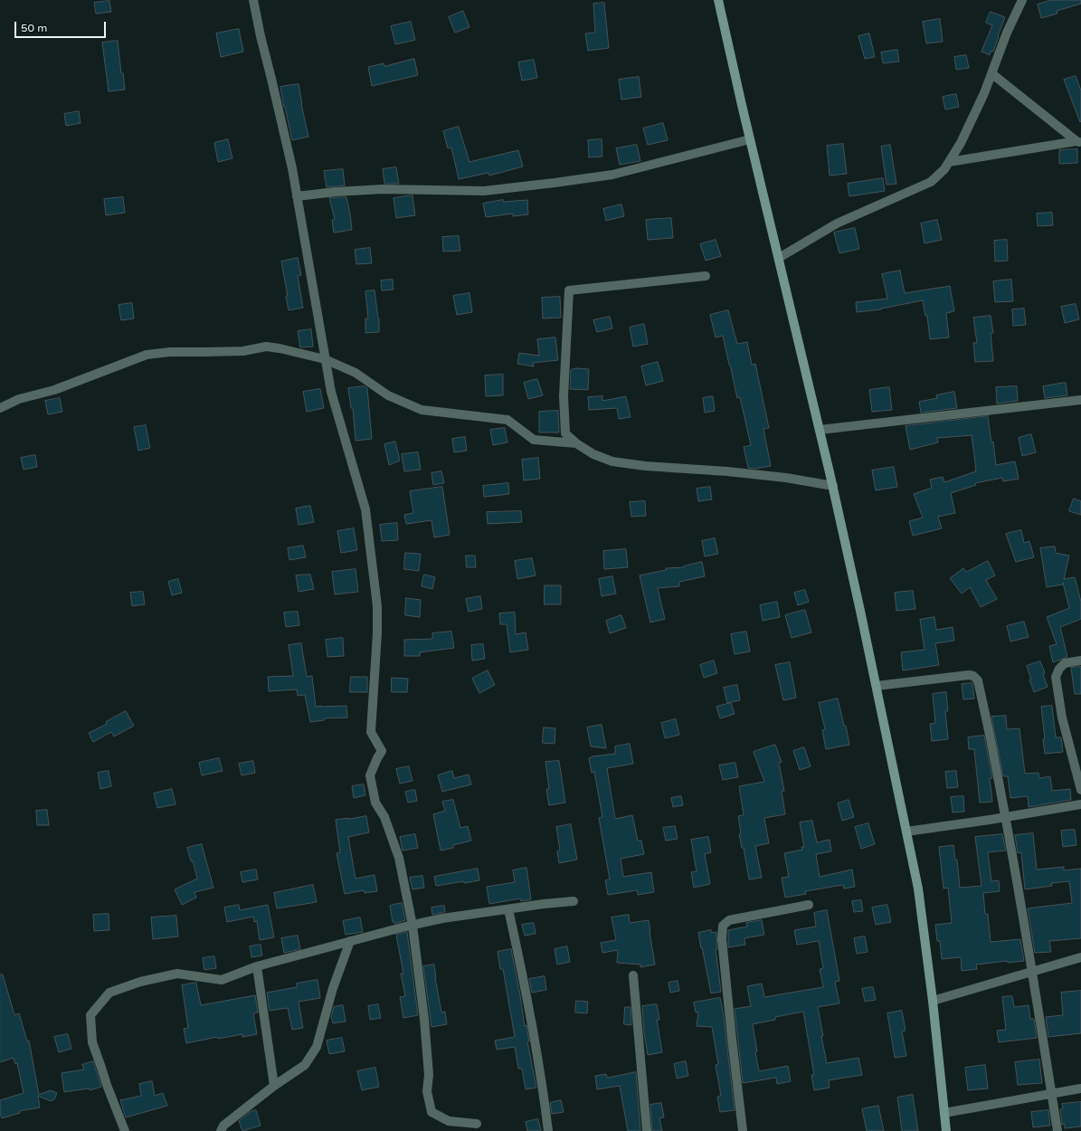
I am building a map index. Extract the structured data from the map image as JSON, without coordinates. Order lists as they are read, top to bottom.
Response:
{
  "scale_bar": "50 m"
}
